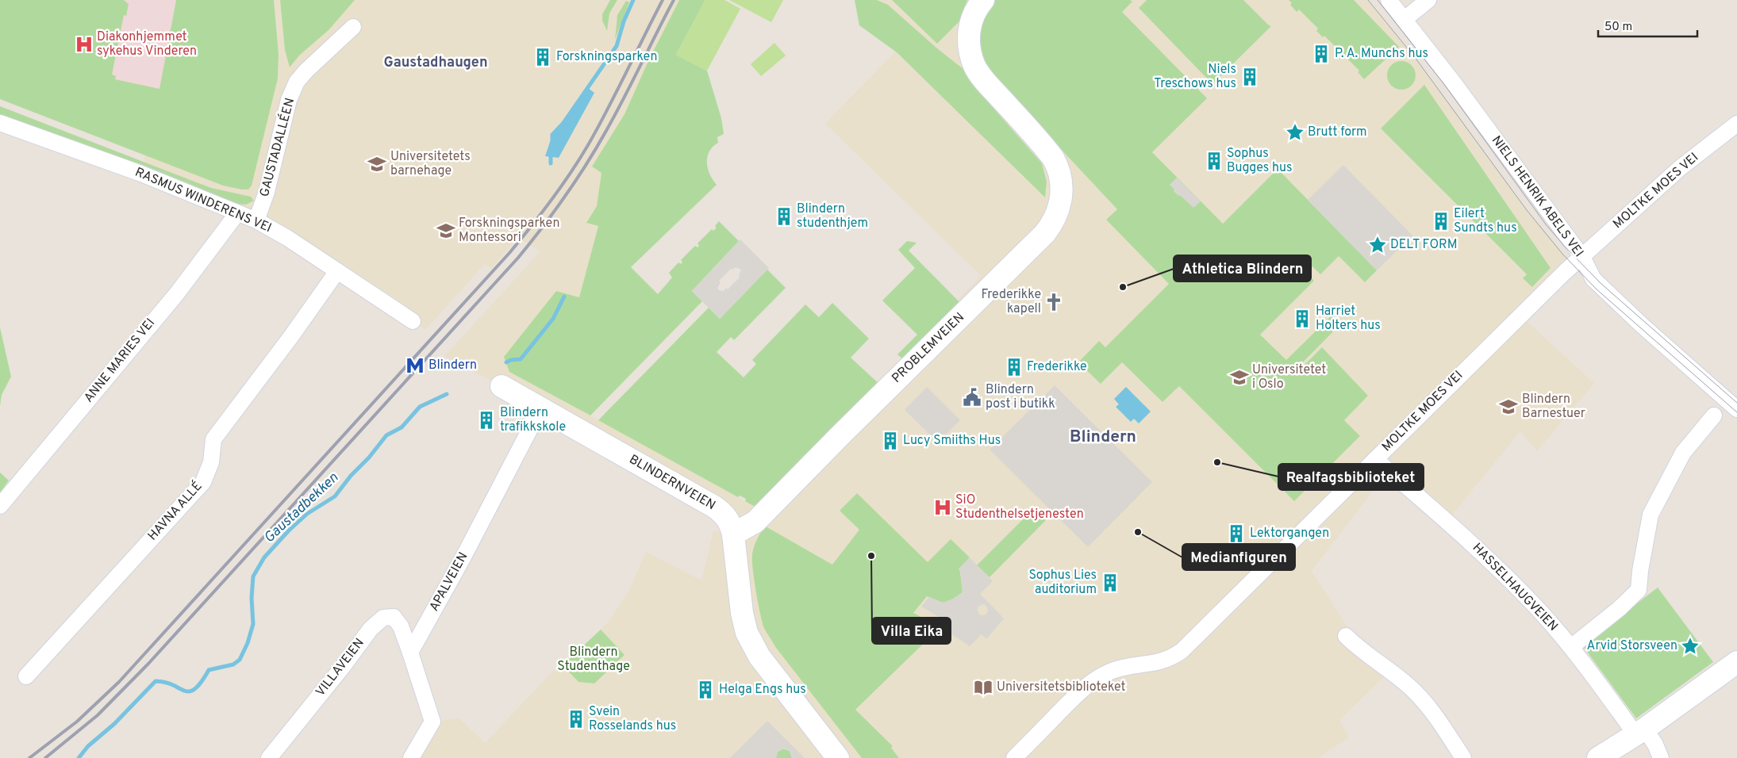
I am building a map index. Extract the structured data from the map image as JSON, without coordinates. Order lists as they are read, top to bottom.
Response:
{
  "streets": {
    "street": [
      "GAUSTADALLÉEN",
      "MOLTKE MOES VEI",
      "NIELS HENRIK ABELS VEI",
      "RASMUS WINDERENS VEI",
      "PROBLEMVEIEN",
      "ANNE MARIES VEI",
      "BLINDERNVEIEN",
      "HAVNA ALLÉ",
      "APALVEIEN",
      "HASSELHAUGVEIEN",
      "VILLAVEIEN"
    ]
  },
  "crossings": [
    ["GAUSTADALLÉEN", "RASMUS WINDERENS VEI"],
    ["MOLTKE MOES VEI", "NIELS HENRIK ABELS VEI"],
    ["MOLTKE MOES VEI", "HASSELHAUGVEIEN"],
    ["RASMUS WINDERENS VEI", "ANNE MARIES VEI"],
    ["RASMUS WINDERENS VEI", "HAVNA ALLÉ"],
    ["PROBLEMVEIEN", "BLINDERNVEIEN"],
    ["BLINDERNVEIEN", "APALVEIEN"],
    ["APALVEIEN", "VILLAVEIEN"]
  ],
  "districts": ["Gaustadhaugen", "Blindern"],
  "water": ["Gaustadbekken"],
  "parks": ["Blindern Studenthage"],
  "places": {
    "hospital": ["Diakonhjemmet sykehus Vinderen", "SiO Studenthelsetjenesten"],
    "building": [
      "P. A. Munchs hus",
      "Forskningsparken",
      "Niels Treschows hus",
      "Sophus Bugges hus",
      "Blindern studenthjem",
      "Eilert Sundts hus",
      "Harriet Holters hus",
      "Frederikke",
      "Blindern trafikkskole",
      "Lucy Smiiths Hus",
      "Lektorgangen",
      "Sophus Lies auditorium",
      "Helga Engs hus",
      "Svein Rosselands hus"
    ],
    "place": ["Brutt form", "DELT FORM", "Arvid Storsveen"],
    "school or university": [
      "Universitetets barnehage",
      "Forskningsparken Montessori",
      "Universitetet i Oslo",
      "Blindern Barnestuer"
    ],
    "other": [
      "Athletica Blindern",
      "Realfagsbiblioteket",
      "Medianfiguren",
      "Villa Eika"
    ],
    "church": ["Frederikke kapell"],
    "metro station": ["Blindern"],
    "public building": ["Blindern post i butikk"],
    "library": ["Universitetsbiblioteket"]
  },
  "scale_bar": "50 m"
}
